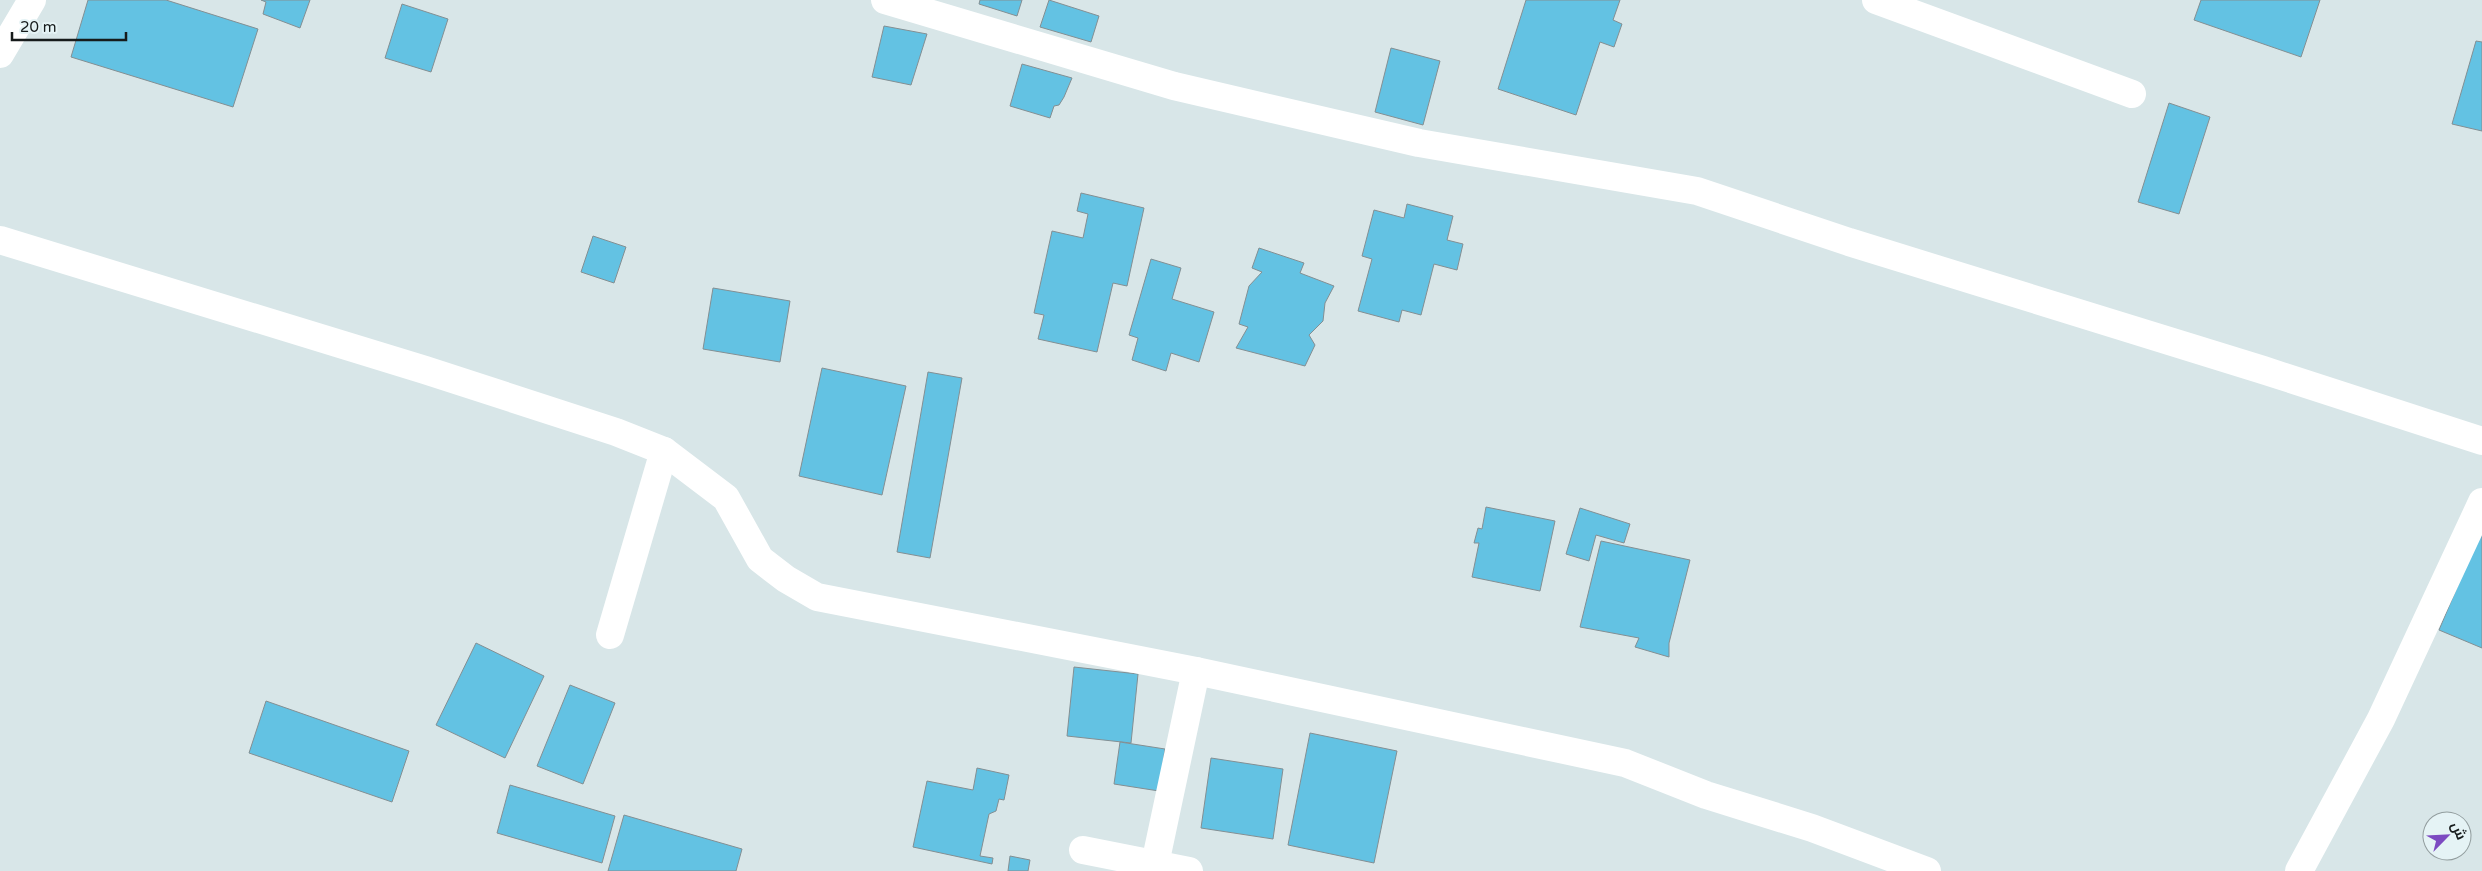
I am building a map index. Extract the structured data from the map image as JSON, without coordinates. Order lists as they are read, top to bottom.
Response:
{
  "scale_bar": "20 m",
  "north": "top right"
}
